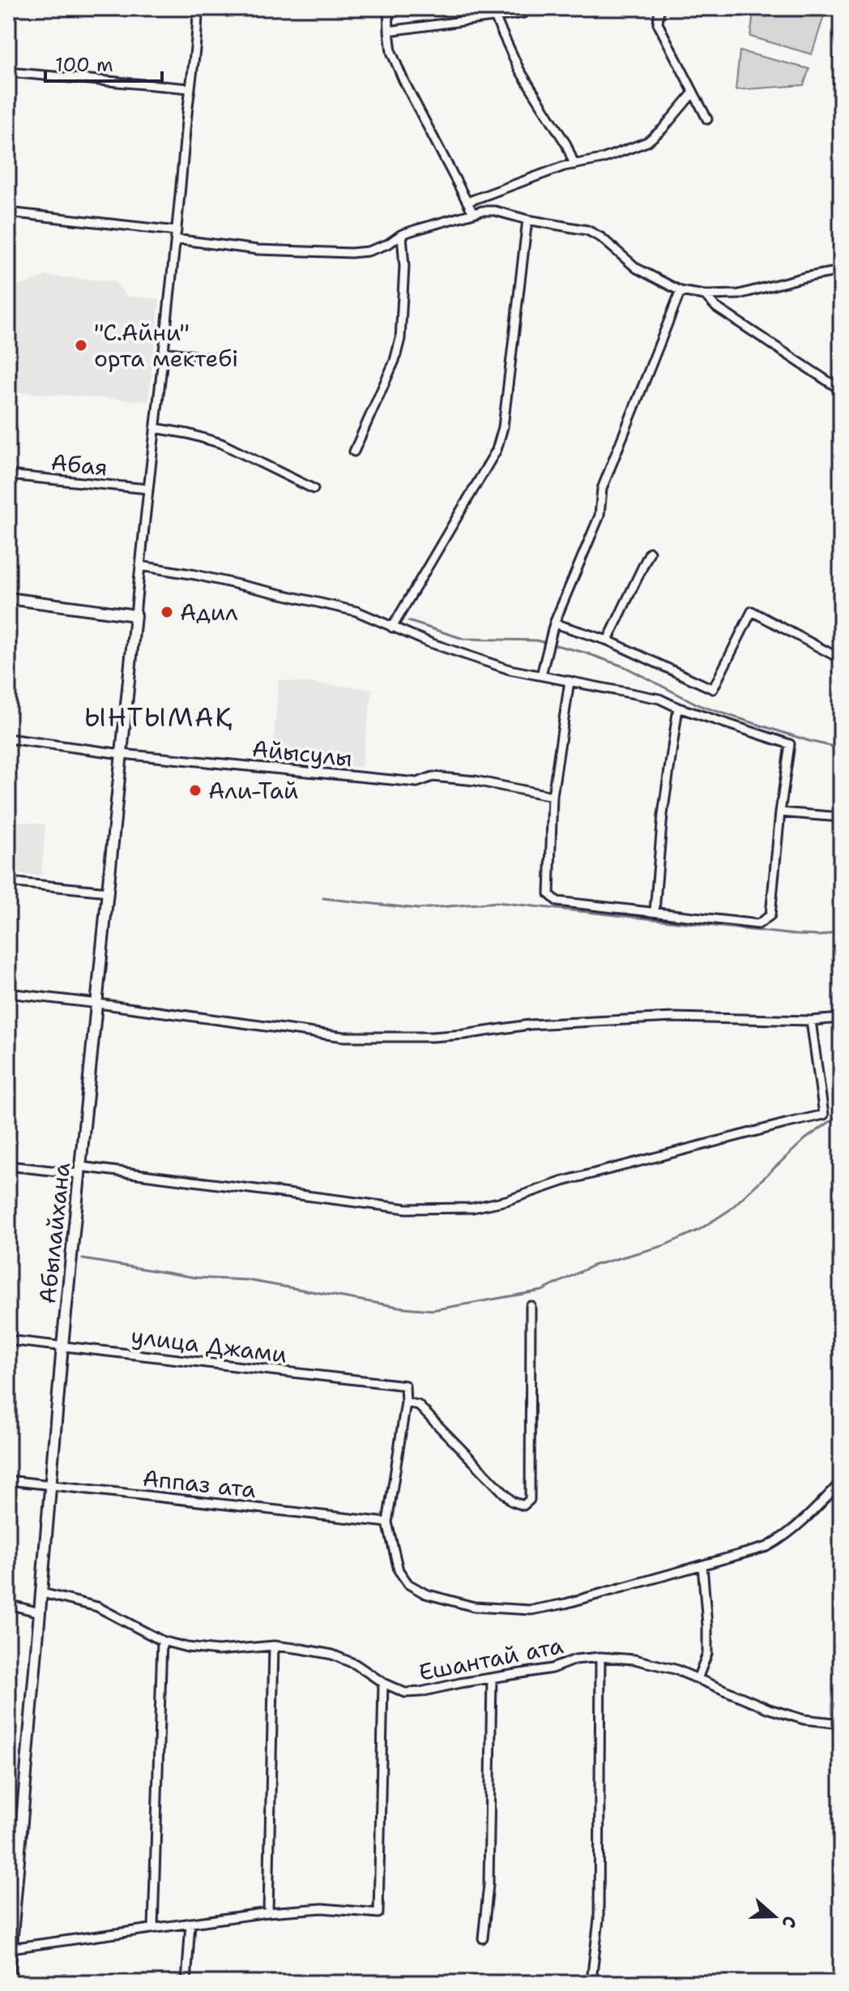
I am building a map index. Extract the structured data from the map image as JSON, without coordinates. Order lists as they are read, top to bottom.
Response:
{
  "streets": {
    "main road": ["Абылайхана"],
    "street": [
      "Абая",
      "Айысулы",
      "улица Джами",
      "Аппаз ата",
      "Ешантай ата"
    ]
  },
  "crossings": [
    ["Айысулы", "Абылайхана"],
    ["Абылайхана", "улица Джами"],
    ["Абылайхана", "Аппаз ата"],
    ["Абылайхана", "Ешантай ата"]
  ],
  "districts": ["ЫНТЫМАҚ"],
  "places": ["\"С.Айни\" орта мектебі", "Адил", "Али-Тай"],
  "scale_bar": "100 m",
  "north": "right"
}
